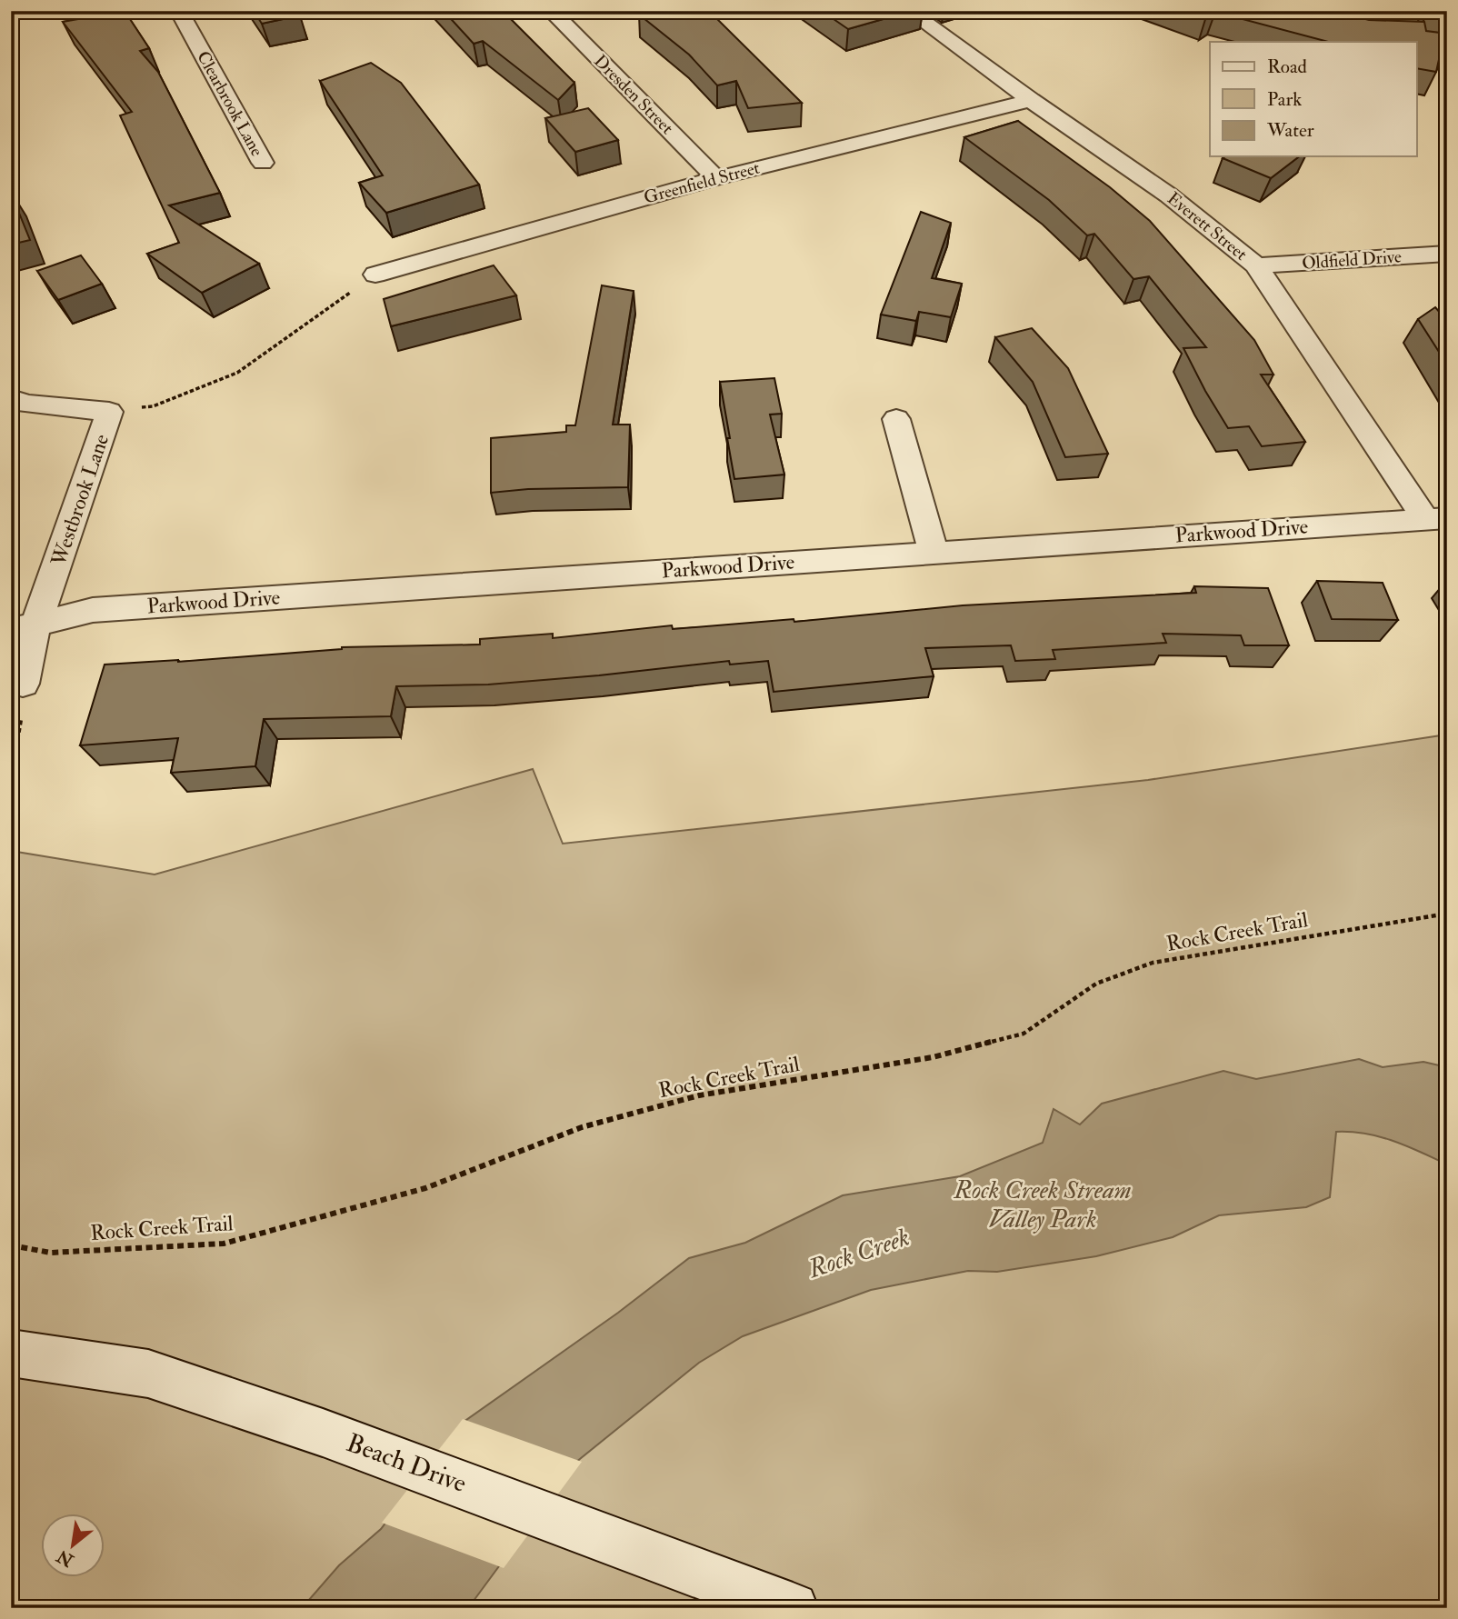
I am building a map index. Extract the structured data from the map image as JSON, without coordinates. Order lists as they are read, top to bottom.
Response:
{
  "streets": {
    "street": [
      "Dresden Street",
      "Clearbrook Lane",
      "Greenfield Street",
      "Everett Street",
      "Oldfield Drive",
      "Westbrook Lane",
      "Parkwood Drive",
      "Beach Drive"
    ],
    "path": ["Rock Creek Trail"]
  },
  "crossings": [
    ["Dresden Street", "Greenfield Street"],
    ["Greenfield Street", "Everett Street"],
    ["Everett Street", "Oldfield Drive"],
    ["Everett Street", "Parkwood Drive"],
    ["Westbrook Lane", "Parkwood Drive"]
  ],
  "water": ["Rock Creek"],
  "parks": ["Rock Creek Stream Valley Park"],
  "legend": ["Road", "Park", "Water"],
  "north": "bottom left"
}
